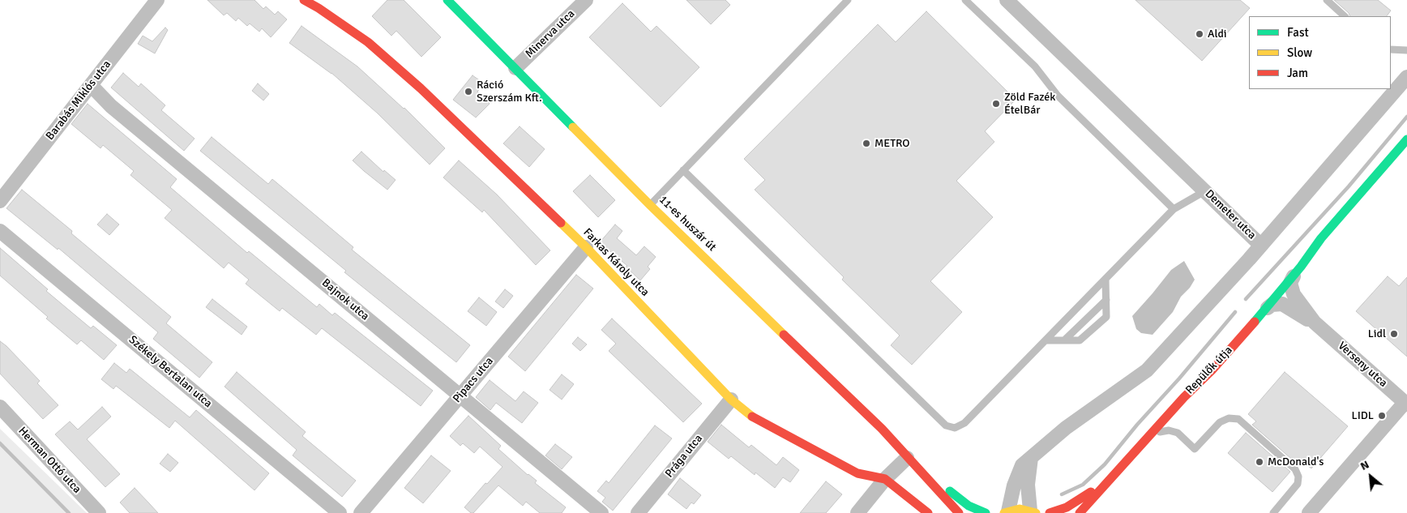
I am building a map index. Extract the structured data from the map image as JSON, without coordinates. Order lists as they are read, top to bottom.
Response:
{
  "streets": {
    "main road": ["11-es huszár út", "Farkas Károly utca", "Repülők útja"],
    "street": [
      "Minerva utca",
      "Barabás Miklós utca",
      "Demeter utca",
      "Bajnok utca",
      "Verseny utca",
      "Székely Bertalan utca",
      "Pipacs utca",
      "Prága utca",
      "Herman Ottó utca"
    ]
  },
  "crossings": [
    ["Minerva utca", "11-es huszár út"],
    ["Barabás Miklós utca", "Bajnok utca"],
    ["Farkas Károly utca", "Pipacs utca"],
    ["Farkas Károly utca", "Prága utca"],
    ["Bajnok utca", "Pipacs utca"],
    ["Verseny utca", "Repülők útja"]
  ],
  "places": [
    "Aldi",
    "Ráció Szerszám Kft.",
    "Zöld Fazék ÉtelBár",
    "METRO",
    "Lidl",
    "LIDL",
    "McDonald's"
  ],
  "legend": ["Fast", "Slow", "Jam"],
  "north": "top left"
}
